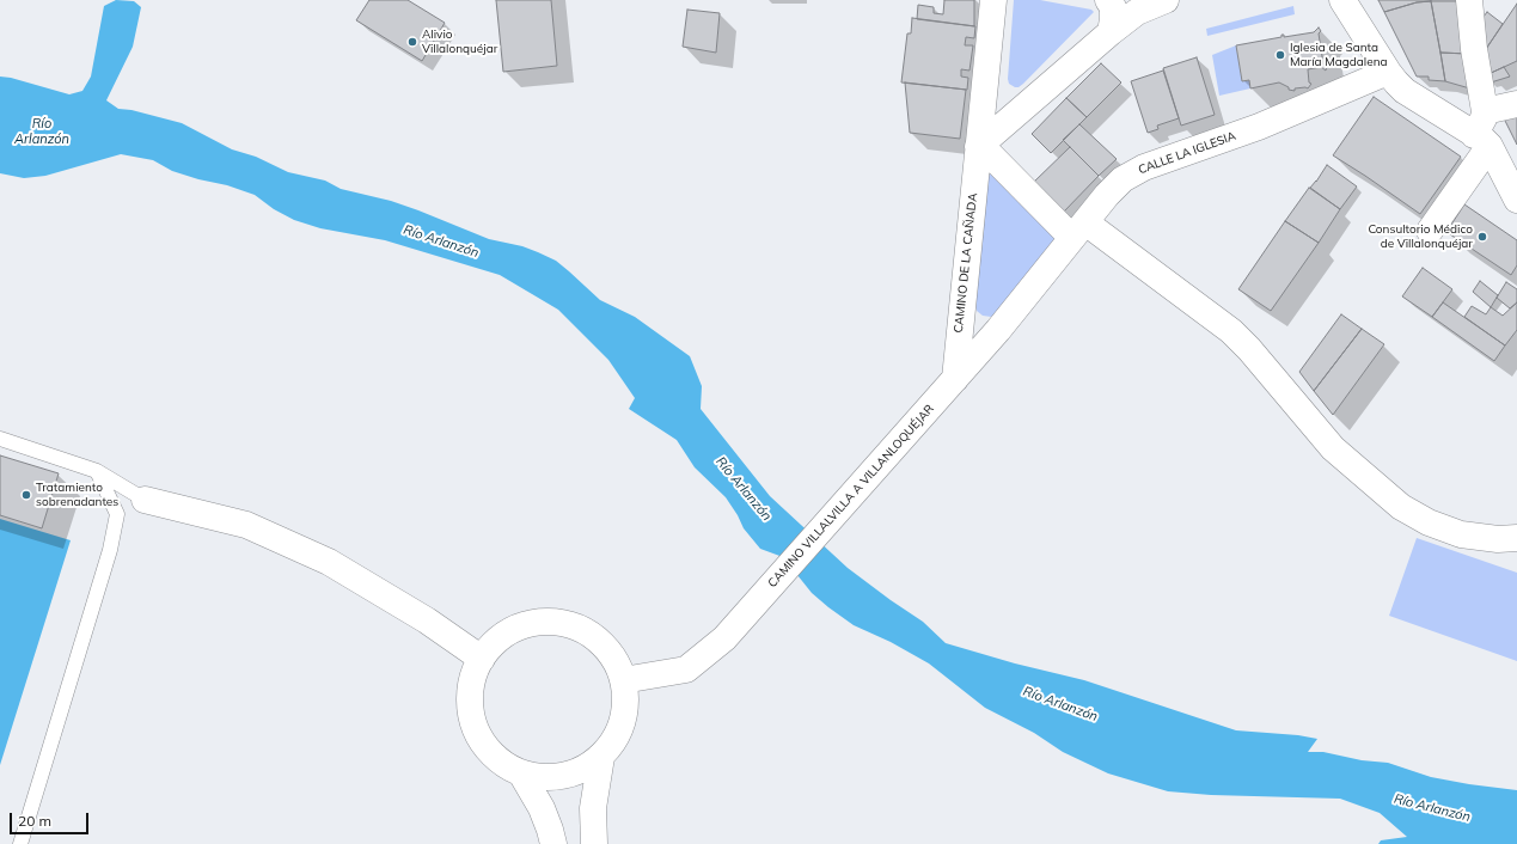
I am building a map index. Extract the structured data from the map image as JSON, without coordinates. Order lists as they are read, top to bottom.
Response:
{
  "streets": {
    "street": ["CALLE LA IGLESIA", "CAMINO DE LA CAÑADA", "CAMINO VILLALVILLA A VILLANLOQUÉJAR"]
  },
  "crossings": [
    ["CALLE LA IGLESIA", "CAMINO DE LA CAÑADA"],
    ["CALLE LA IGLESIA", "CAMINO VILLALVILLA A VILLANLOQUÉJAR"],
    ["CAMINO DE LA CAÑADA", "CAMINO VILLALVILLA A VILLANLOQUÉJAR"]
  ],
  "water": ["Río Arlanzón"],
  "places": [
    "Alivio Villalonquéjar",
    "Iglesia de Santa María Magdalena",
    "Consultorio Médico de Villalonquéjar",
    "Tratamiento sobrenadantes"
  ],
  "scale_bar": "20 m"
}
